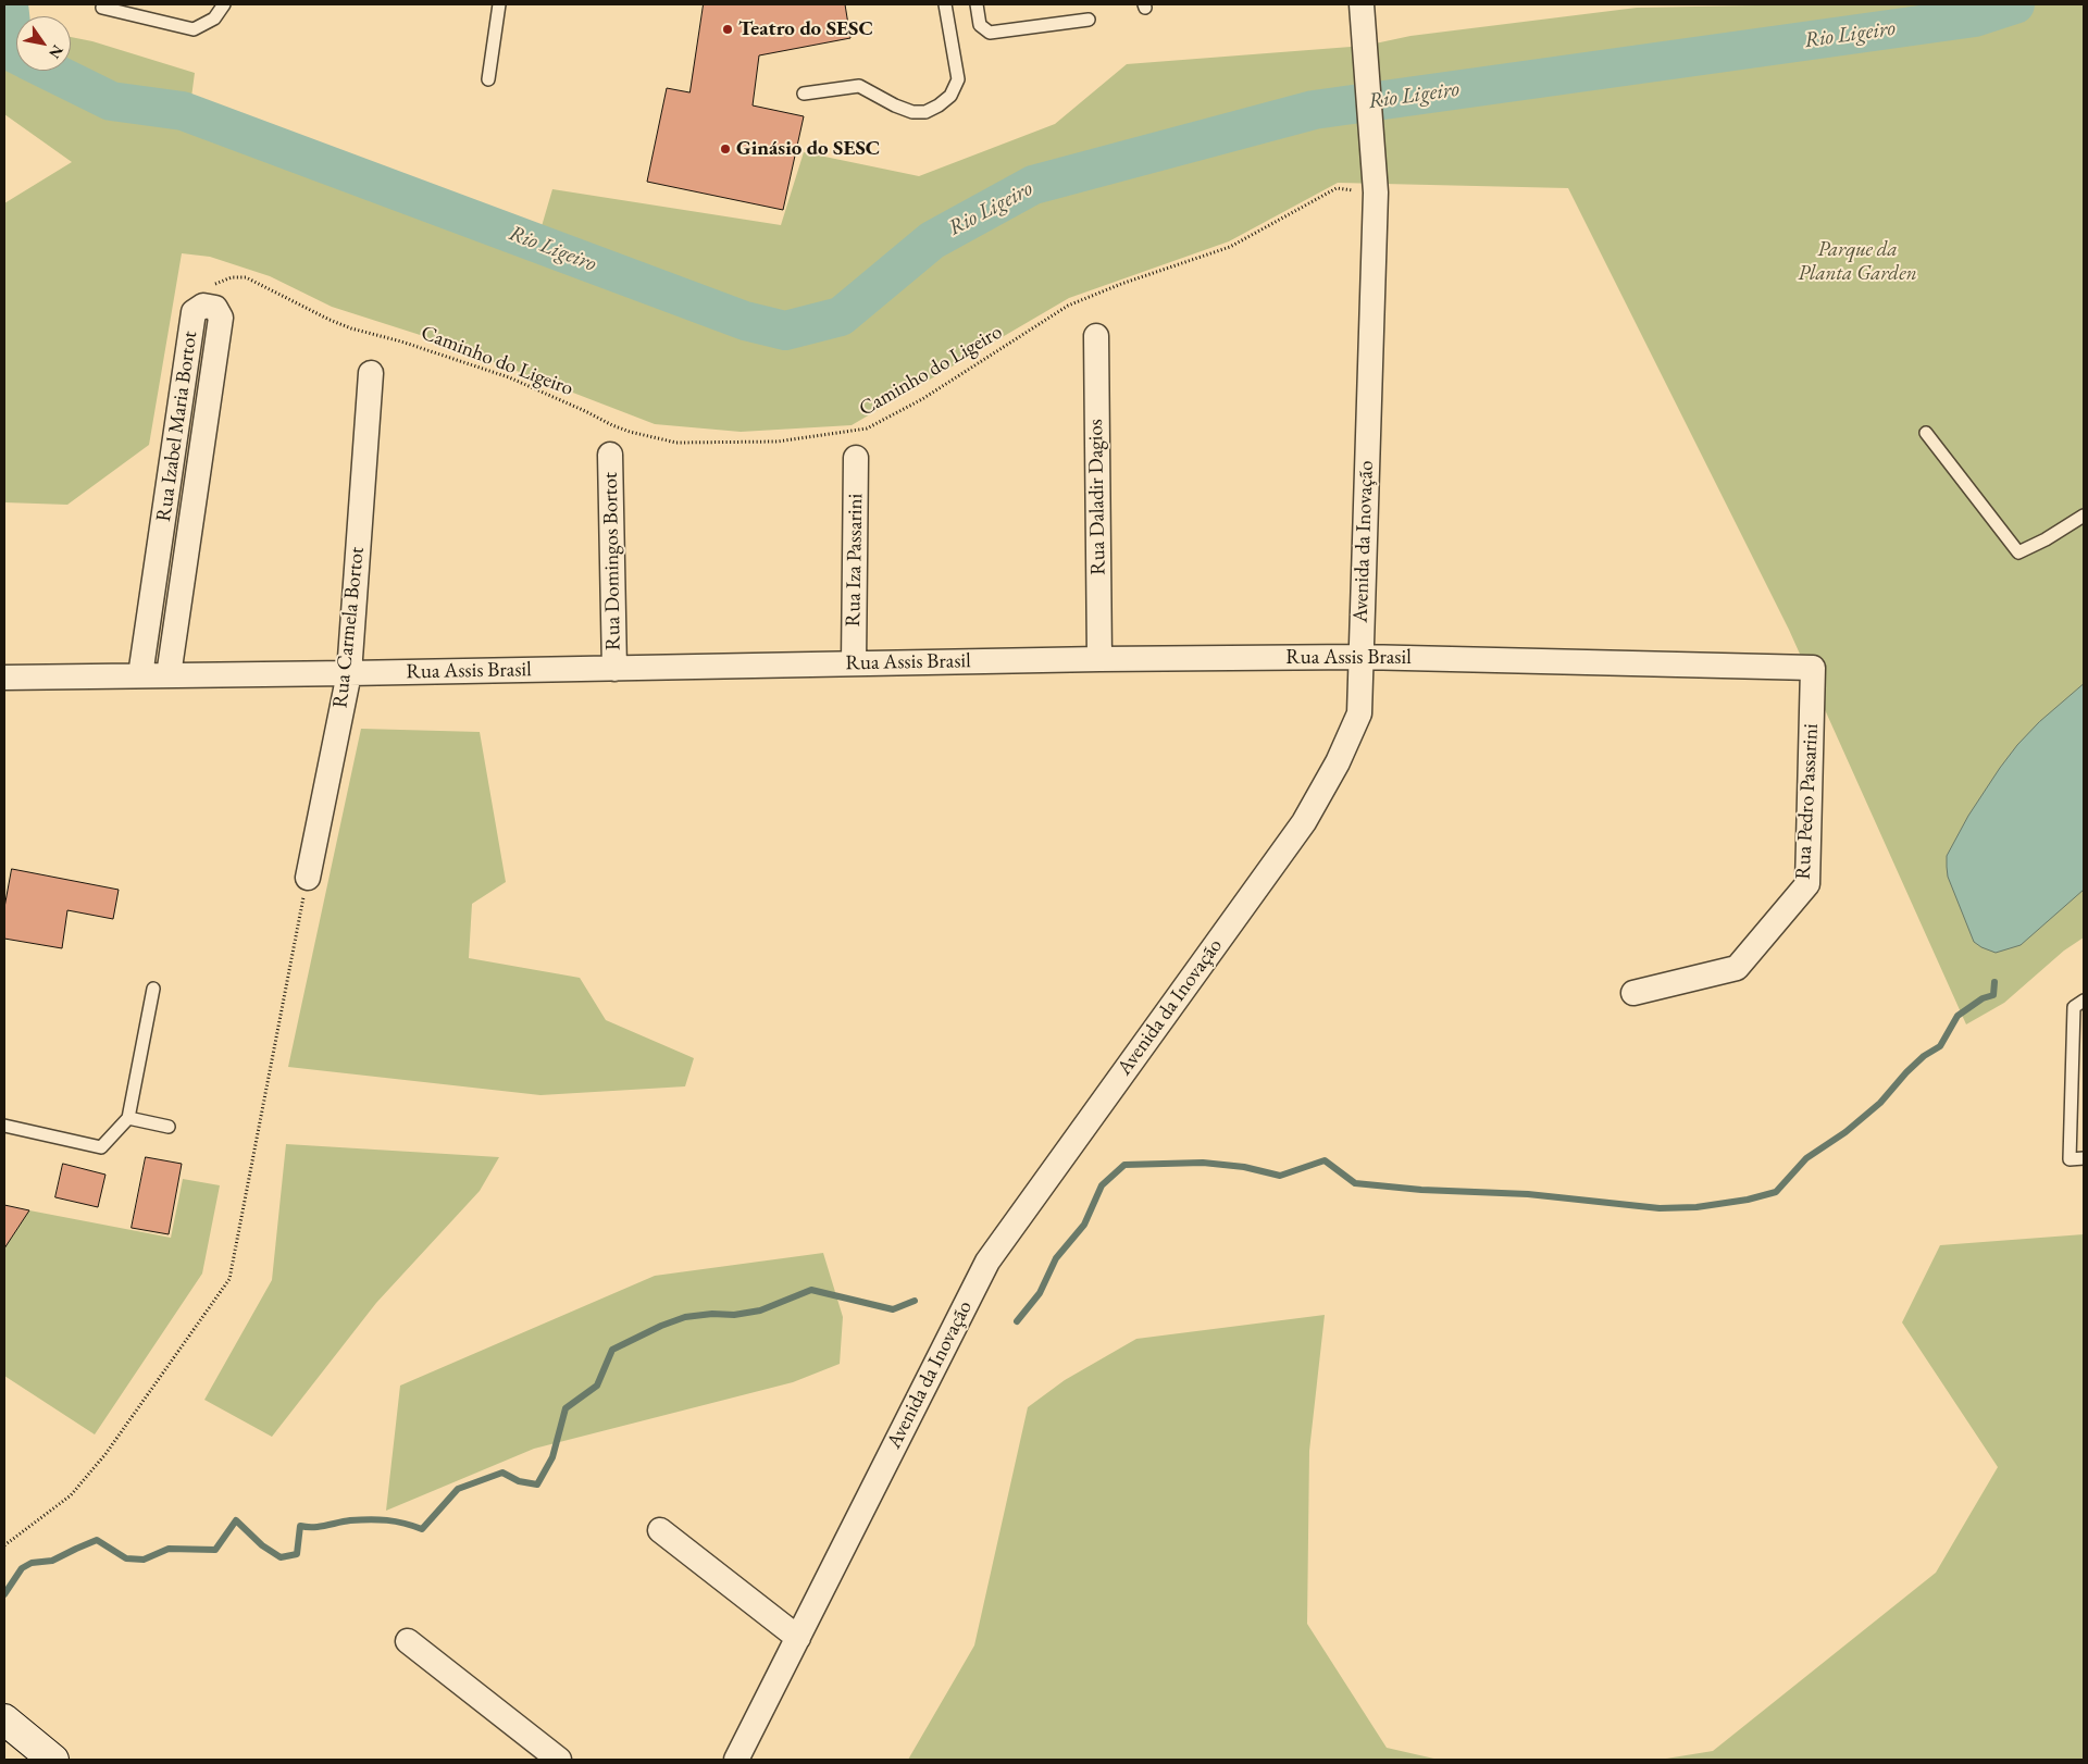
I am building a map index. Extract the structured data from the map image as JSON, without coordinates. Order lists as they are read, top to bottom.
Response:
{
  "streets": {
    "street": [
      "Rua Izabel Maria Bortot",
      "Rua Daladir Dagios",
      "Avenida da Inovação",
      "Rua Iza Passarini",
      "Rua Domingos Bortot",
      "Rua Carmela Bortot",
      "Rua Assis Brasil",
      "Rua Pedro Passarini"
    ],
    "path": ["Caminho do Ligeiro"]
  },
  "crossings": [
    ["Caminho do Ligeiro", "Rua Izabel Maria Bortot"],
    ["Caminho do Ligeiro", "Avenida da Inovação"],
    ["Rua Izabel Maria Bortot", "Rua Assis Brasil"],
    ["Rua Daladir Dagios", "Rua Assis Brasil"],
    ["Avenida da Inovação", "Rua Assis Brasil"],
    ["Rua Iza Passarini", "Rua Assis Brasil"],
    ["Rua Domingos Bortot", "Rua Assis Brasil"],
    ["Rua Carmela Bortot", "Rua Assis Brasil"],
    ["Rua Assis Brasil", "Rua Pedro Passarini"]
  ],
  "water": ["Rio Ligeiro"],
  "parks": ["Parque da Planta Garden"],
  "places": ["Teatro do SESC", "Ginásio do SESC"],
  "north": "bottom right"
}
